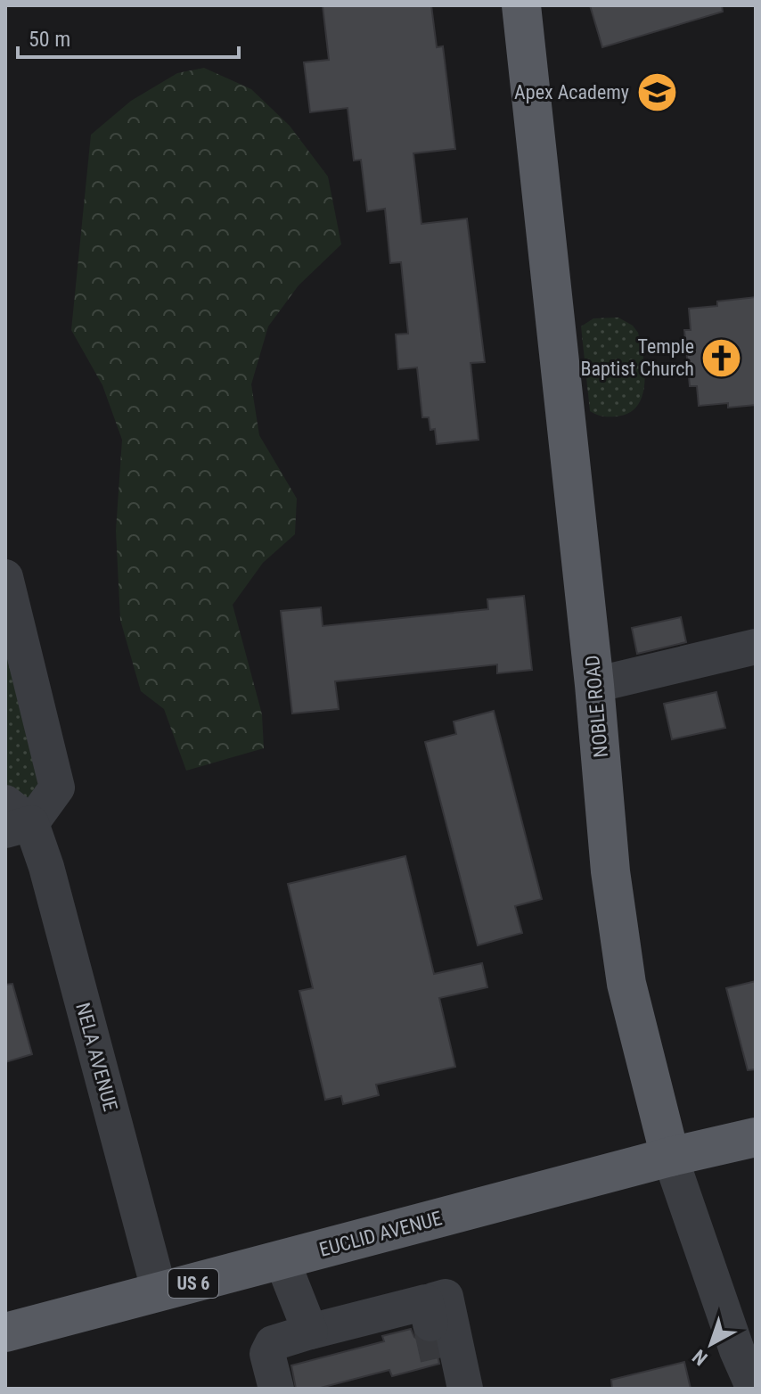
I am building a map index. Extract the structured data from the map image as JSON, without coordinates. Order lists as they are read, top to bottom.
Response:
{
  "streets": {
    "main road": ["NOBLE ROAD", "EUCLID AVENUE", "US 6"],
    "street": ["NELA AVENUE"]
  },
  "crossings": [
    ["NOBLE ROAD", "EUCLID AVENUE"],
    ["NELA AVENUE", "EUCLID AVENUE"]
  ],
  "places": {
    "school or university": ["Apex Academy"],
    "church": ["Temple Baptist Church"]
  },
  "scale_bar": "50 m",
  "north": "bottom left"
}
